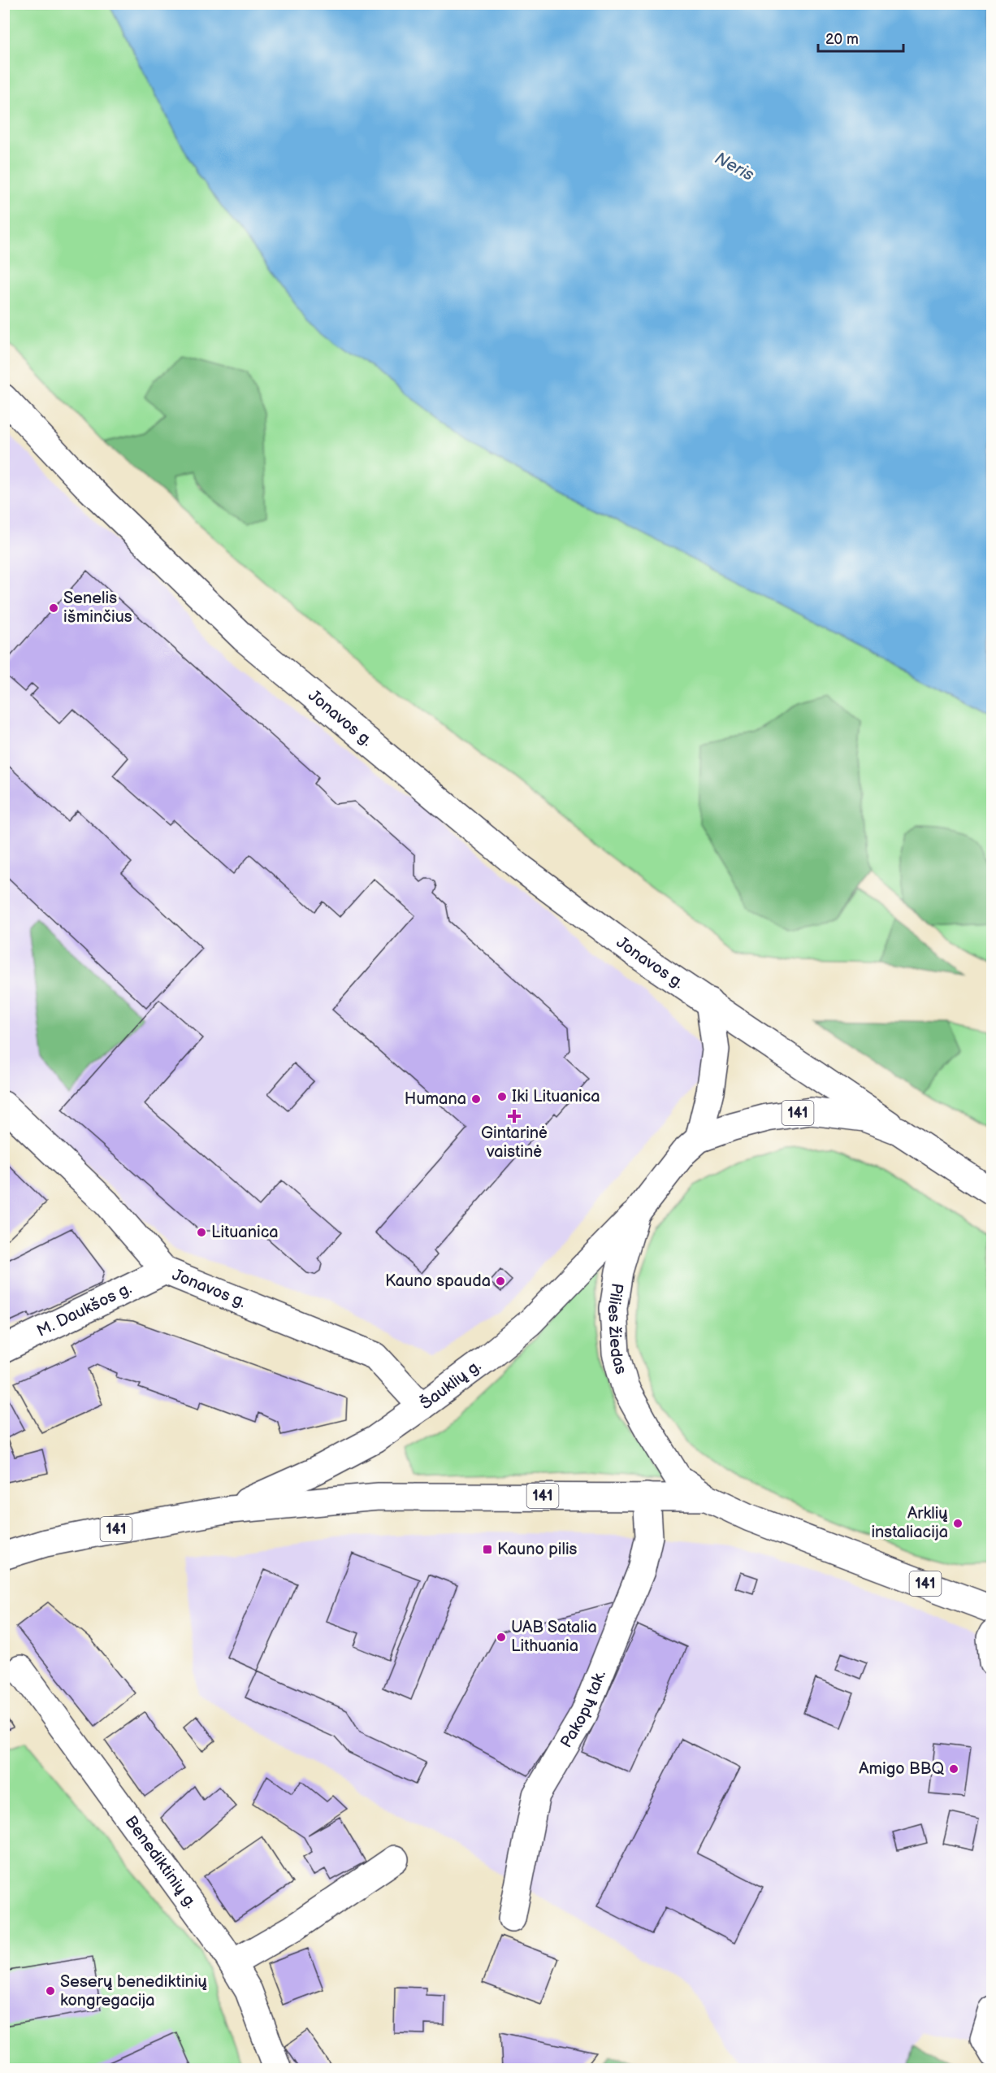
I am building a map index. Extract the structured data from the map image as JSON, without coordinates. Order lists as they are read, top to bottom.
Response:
{
  "streets": {
    "street": [
      "Jonavos g.",
      "141",
      "M. Daukšos g.",
      "Pilies žiedas",
      "Šauklių g.",
      "Pakopų tak.",
      "Benediktinių g."
    ]
  },
  "crossings": [
    ["Jonavos g.", "M. Daukšos g."],
    ["Jonavos g.", "Pilies žiedas"],
    ["Jonavos g.", "Šauklių g."],
    ["141", "Pilies žiedas"],
    ["141", "Šauklių g."],
    ["141", "Pakopų tak."],
    ["Pilies žiedas", "Šauklių g."],
    ["Šauklių g.", "Pakopų tak."]
  ],
  "water": ["Neris"],
  "places": {
    "other": [
      "Senelis išminčius",
      "Iki Lituanica",
      "Humana",
      "Lituanica",
      "Kauno spauda",
      "Arklių instaliacija",
      "UAB Satalia Lithuania",
      "Amigo BBQ",
      "Seserų benediktinių kongregacija"
    ],
    "health": ["Gintarinė vaistinė"],
    "transit": ["Kauno pilis"]
  },
  "scale_bar": "20 m"
}
